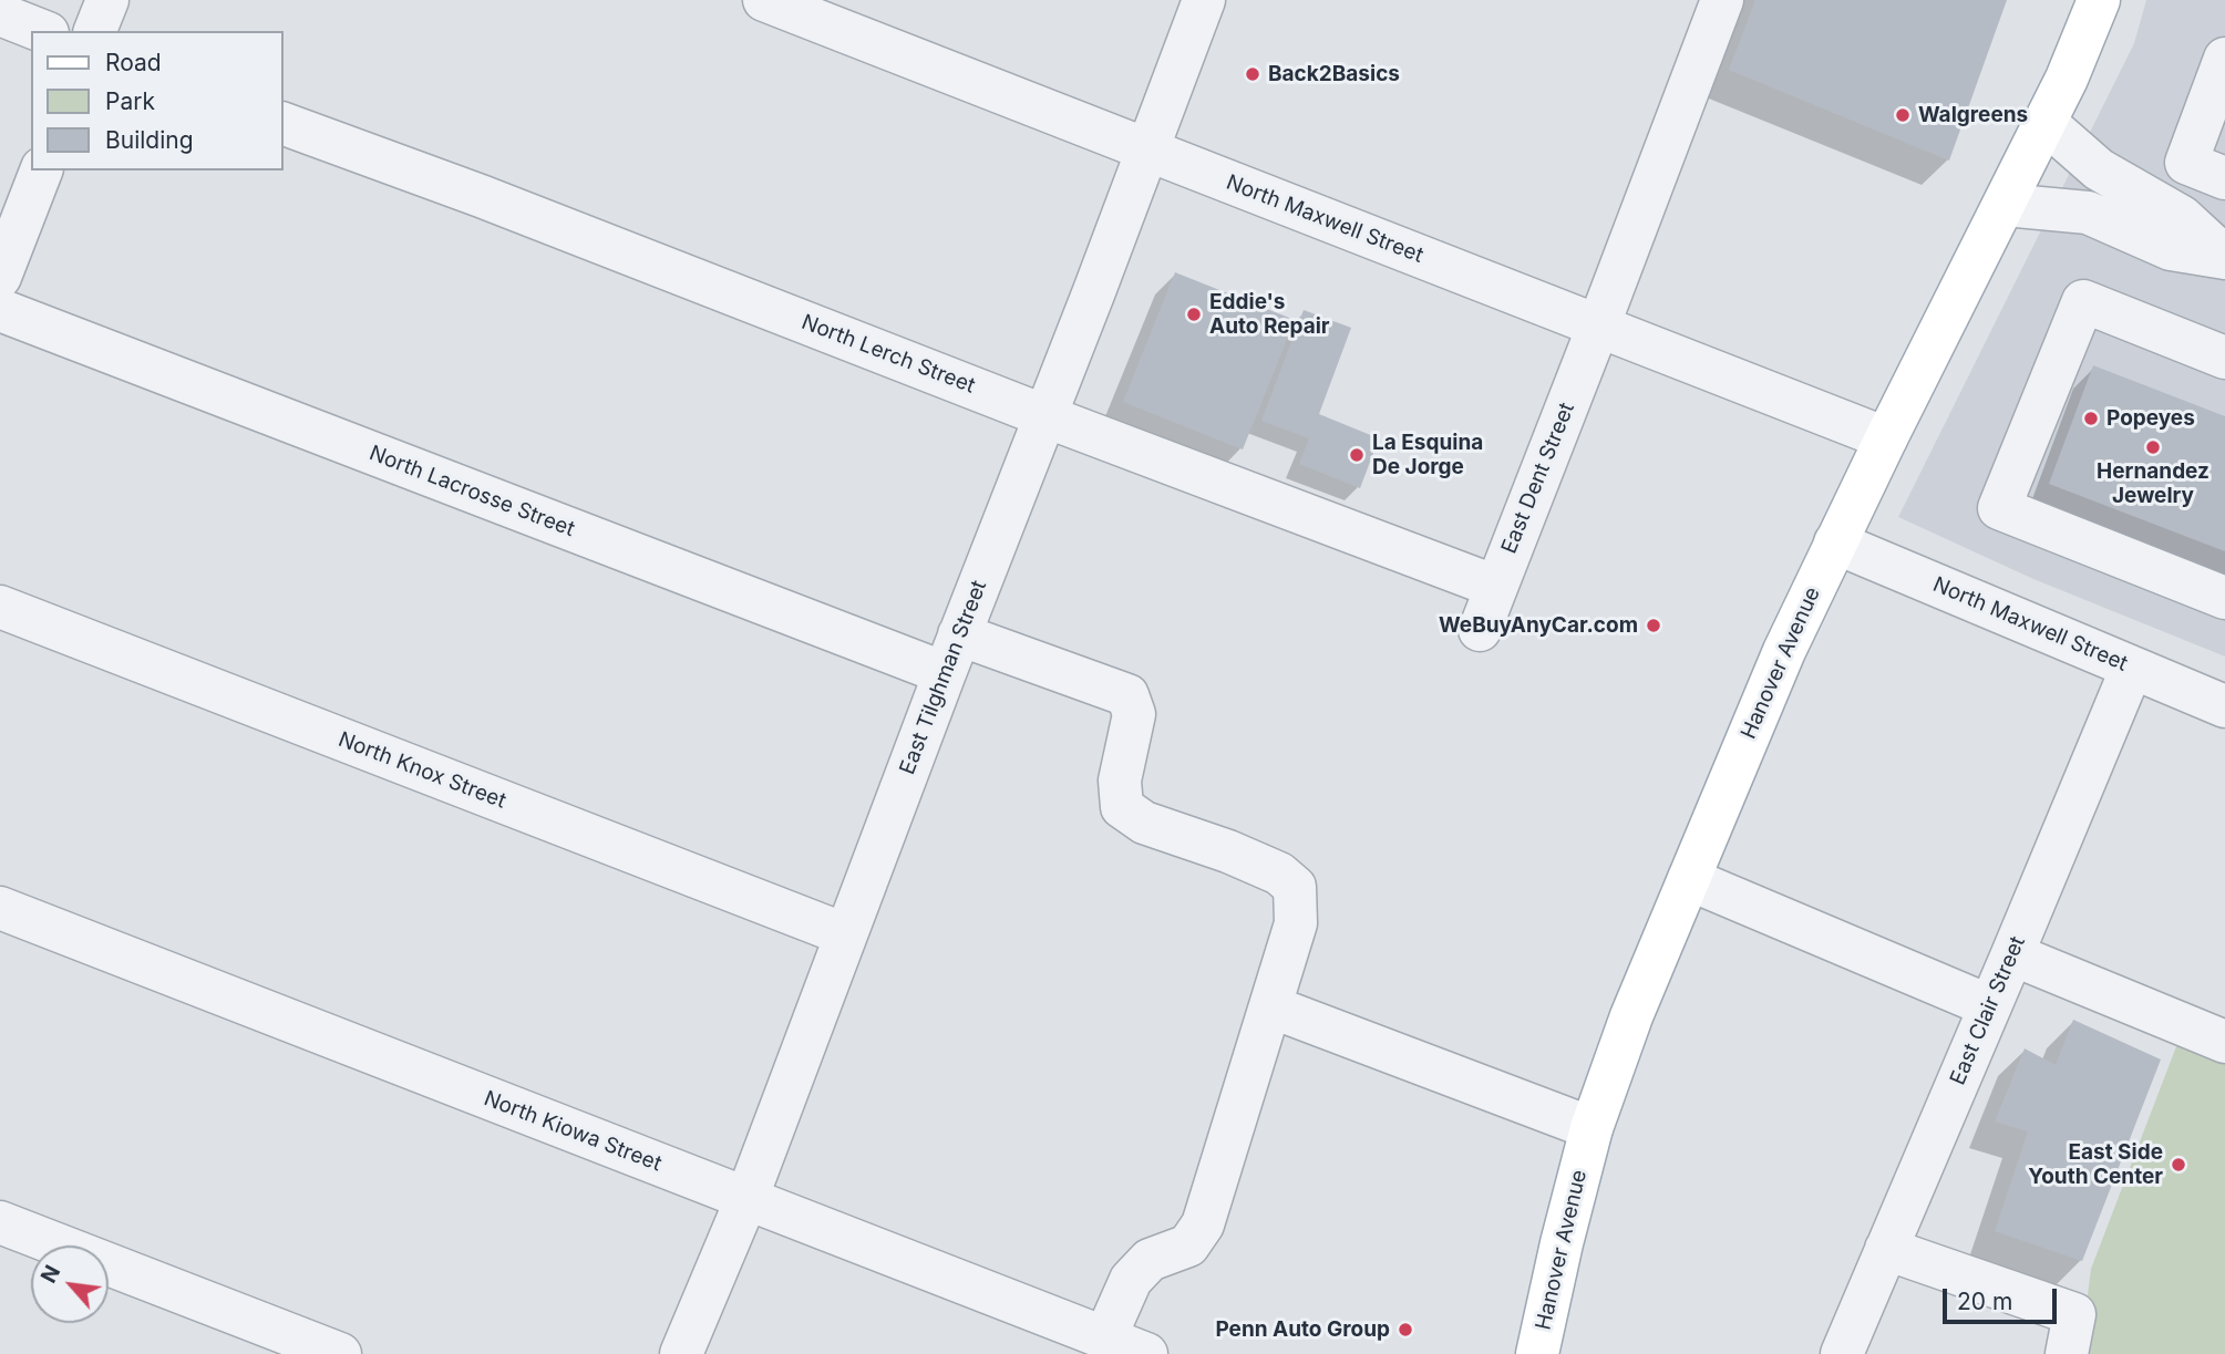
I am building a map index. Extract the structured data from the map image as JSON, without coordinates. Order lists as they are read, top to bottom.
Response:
{
  "streets": {
    "main road": ["Hanover Avenue"],
    "street": [
      "North Maxwell Street",
      "North Lerch Street",
      "East Dent Street",
      "North Lacrosse Street",
      "East Tilghman Street",
      "North Knox Street",
      "East Clair Street",
      "North Kiowa Street"
    ]
  },
  "crossings": [
    ["North Maxwell Street", "East Dent Street"],
    ["North Maxwell Street", "Hanover Avenue"],
    ["North Maxwell Street", "East Tilghman Street"],
    ["North Maxwell Street", "East Clair Street"],
    ["North Lerch Street", "East Dent Street"],
    ["North Lerch Street", "East Tilghman Street"],
    ["North Lacrosse Street", "East Tilghman Street"],
    ["East Tilghman Street", "North Knox Street"],
    ["East Tilghman Street", "North Kiowa Street"]
  ],
  "places": [
    "Back2Basics",
    "Walgreens",
    "Eddie's Auto Repair",
    "Popeyes",
    "Hernandez Jewelry",
    "La Esquina De Jorge",
    "WeBuyAnyCar.com",
    "East Side Youth Center",
    "Penn Auto Group"
  ],
  "legend": ["Road", "Park", "Building"],
  "scale_bar": "20 m",
  "north": "top left"
}
